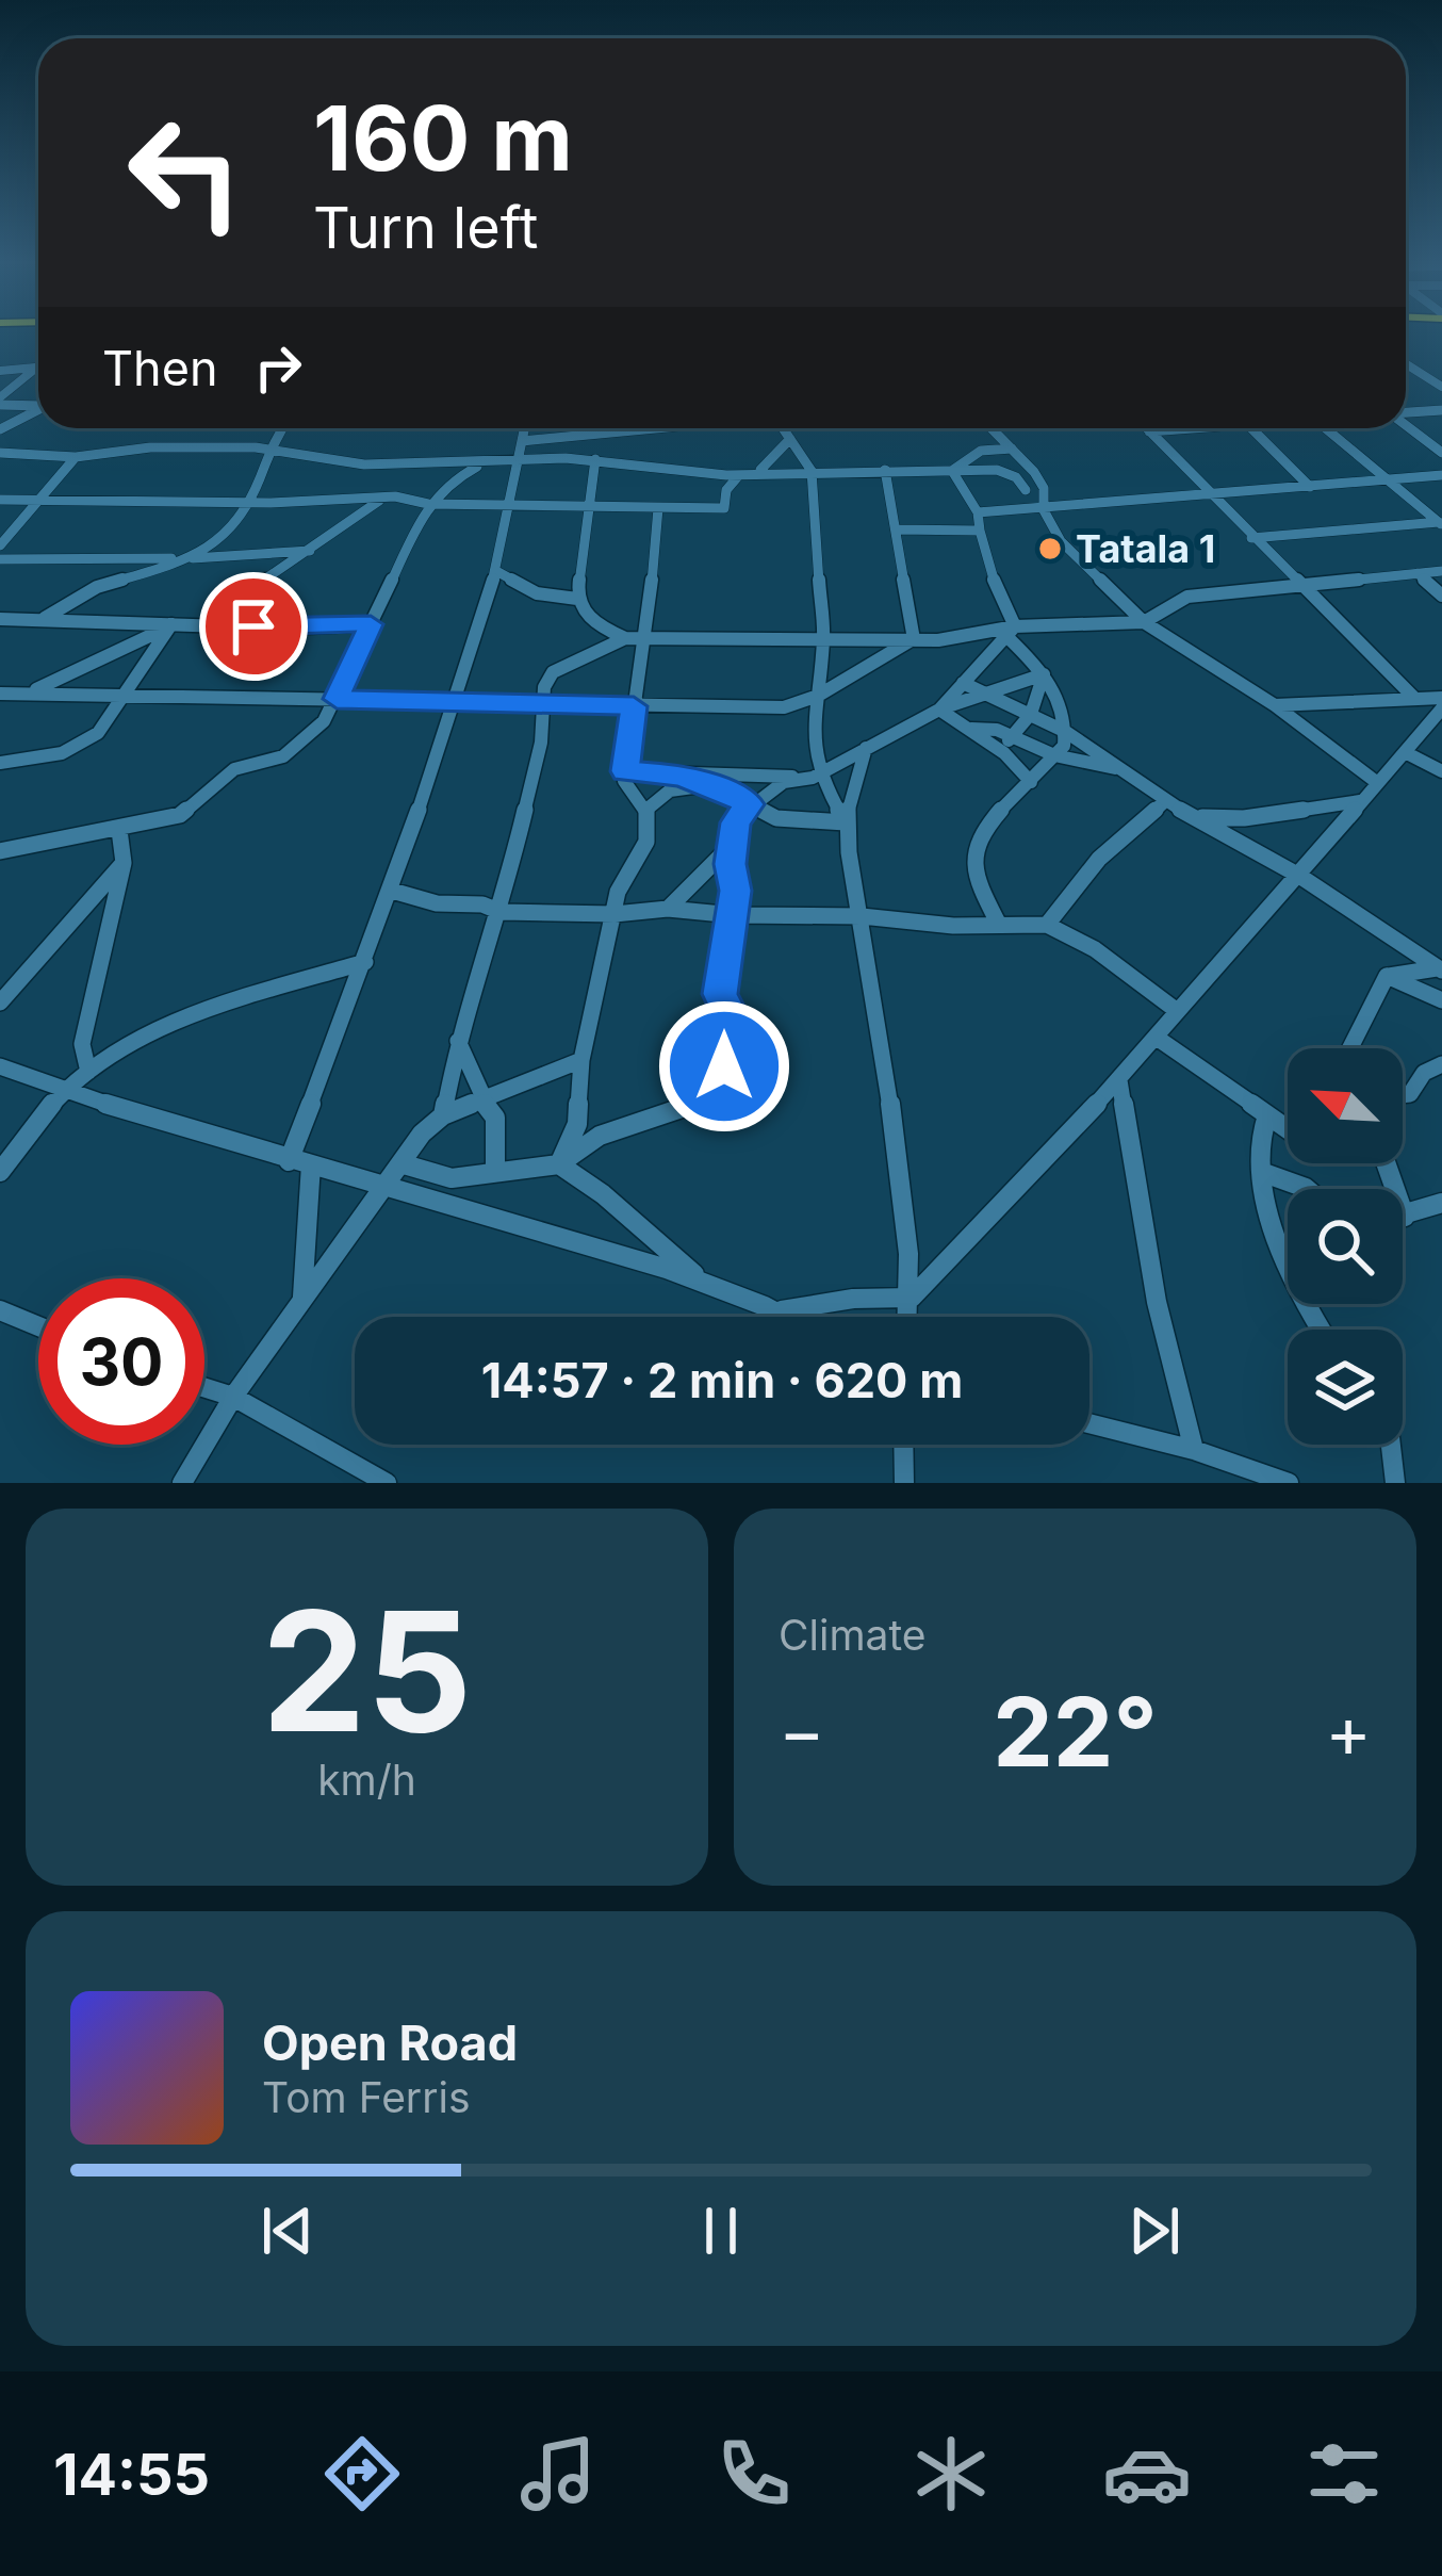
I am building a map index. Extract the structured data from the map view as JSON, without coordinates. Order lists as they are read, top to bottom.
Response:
{
  "places": ["Tatala 1"],
  "north": "top left",
  "page": {
    "turn": ["160 m", "Turn left"],
    "then": "Then",
    "limit": "30",
    "trip": "14:57 · 2 min · 620 m",
    "tile": [
      ["25", "km/h"],
      "Climate"
    ],
    "heat": ["−", "22°", "+"],
    "song": ["Open Road", "Tom Ferris"],
    "tabs": "14:55"
  }
}
